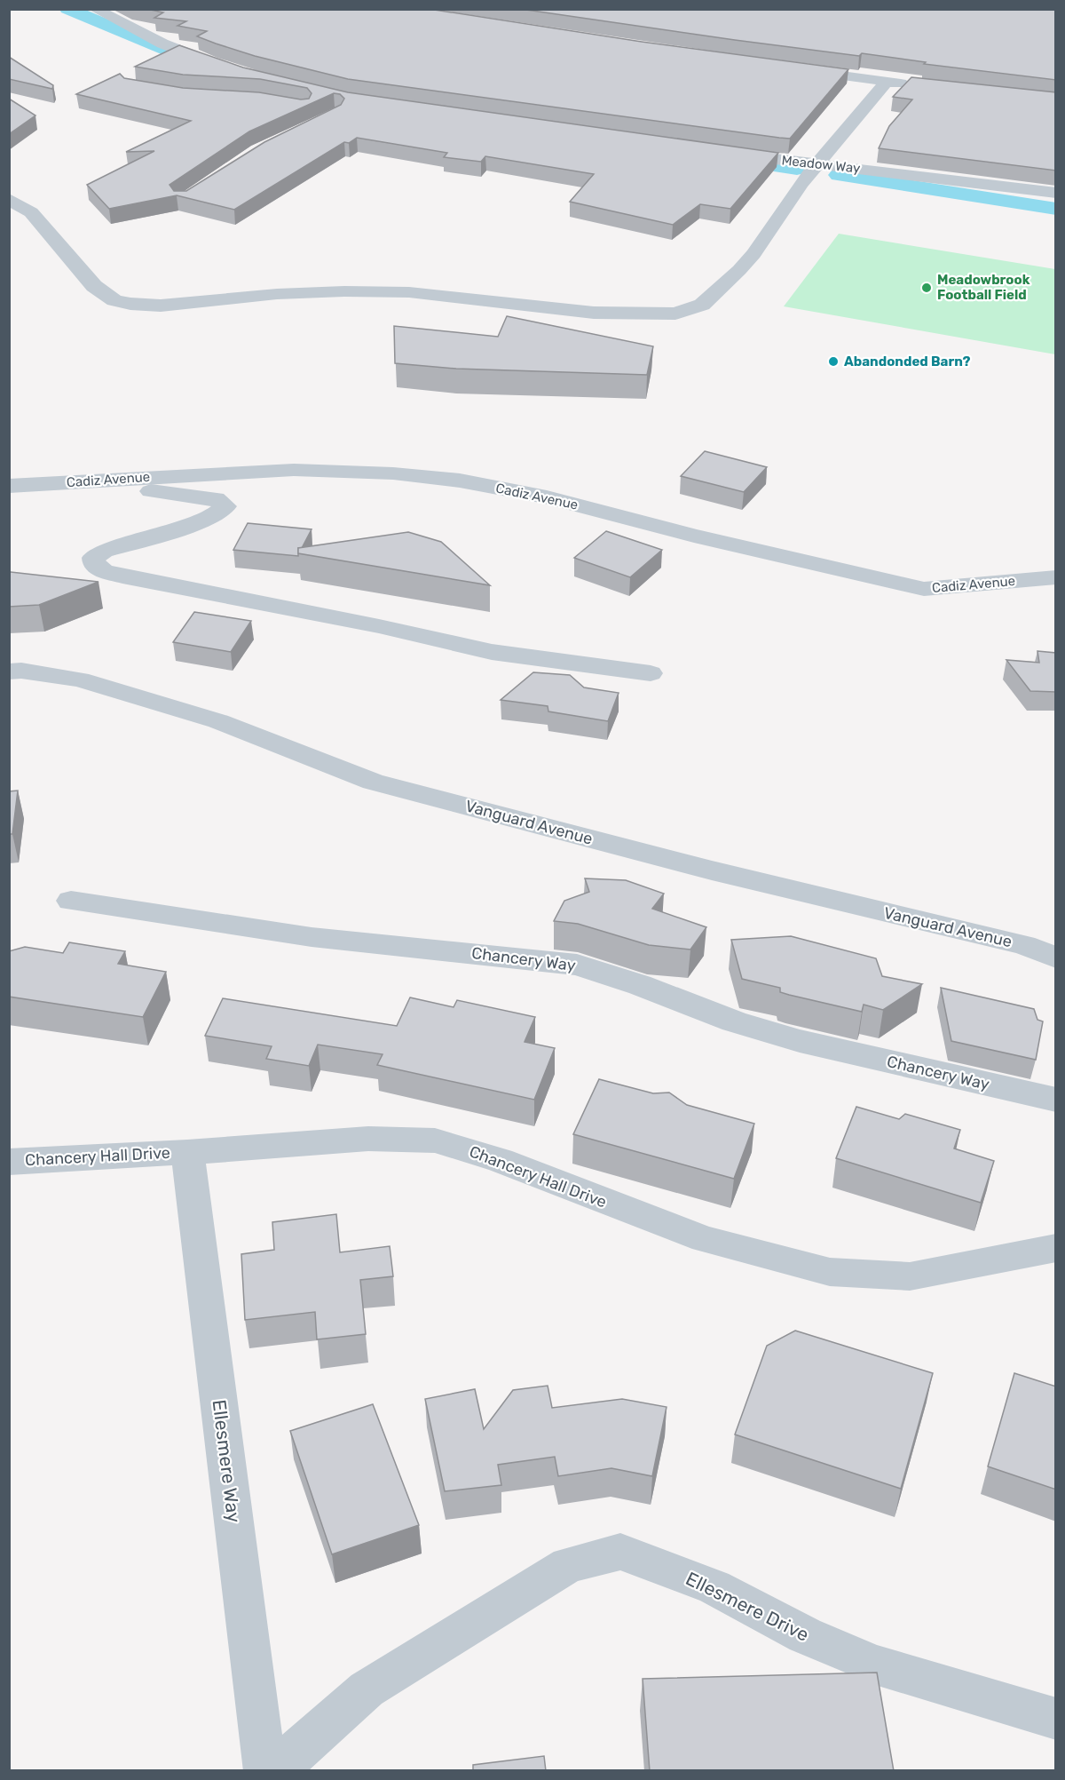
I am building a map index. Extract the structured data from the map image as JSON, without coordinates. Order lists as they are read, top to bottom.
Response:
{
  "streets": {
    "street": [
      "Meadow Way",
      "Cadiz Avenue",
      "Vanguard Avenue",
      "Chancery Way",
      "Chancery Hall Drive",
      "Ellesmere Way",
      "Ellesmere Drive"
    ]
  },
  "crossings": [
    ["Chancery Hall Drive", "Ellesmere Way"]
  ],
  "places": ["Meadowbrook Football Field", "Abandonded Barn?"]
}
